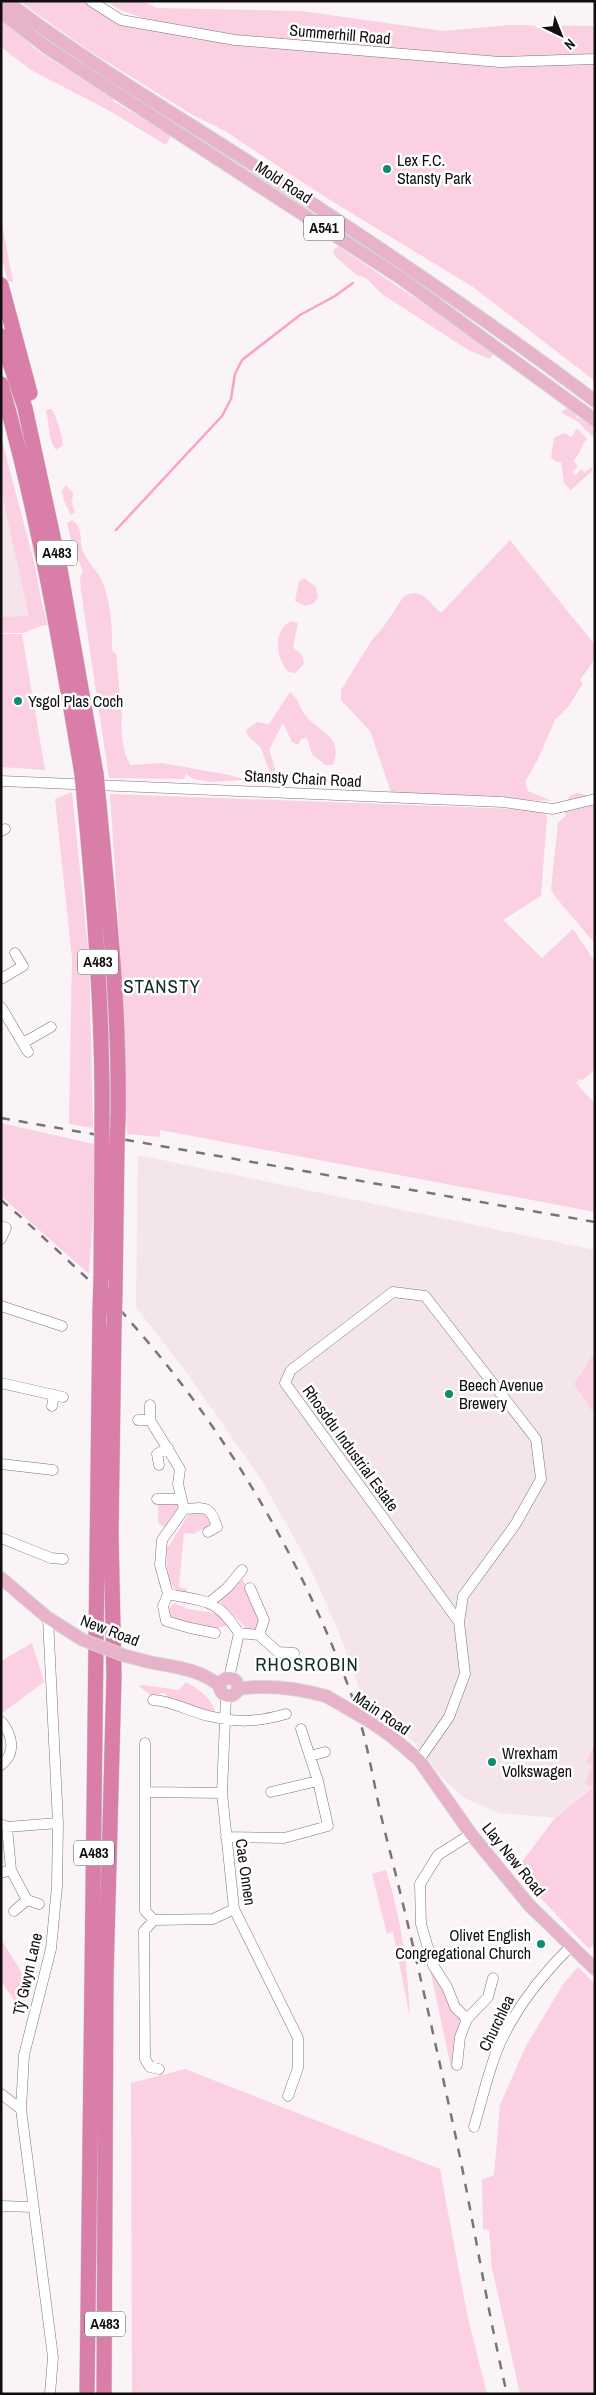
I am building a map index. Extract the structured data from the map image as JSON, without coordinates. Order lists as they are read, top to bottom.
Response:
{
  "streets": {
    "highway": ["A483"],
    "main road": [
      "Mold Road",
      "A541",
      "New Road",
      "Main Road",
      "Llay New Road"
    ],
    "street": [
      "Summerhill Road",
      "Stansty Chain Road",
      "Rhosddu Industrial Estate",
      "Cae Onnen",
      "Tŷ Gwyn Lane",
      "Churchlea"
    ]
  },
  "crossings": [
    ["Rhosddu Industrial Estate", "Main Road"],
    ["Rhosddu Industrial Estate", "Llay New Road"],
    ["New Road", "Main Road"],
    ["New Road", "Cae Onnen"],
    ["New Road", "Tŷ Gwyn Lane"],
    ["Main Road", "Llay New Road"],
    ["Llay New Road", "Churchlea"]
  ],
  "districts": ["STANSTY", "RHOSROBIN"],
  "places": [
    "Lex F.C. Stansty Park",
    "Ysgol Plas Coch",
    "Beech Avenue Brewery",
    "Wrexham Volkswagen",
    "Olivet English Congregational Church"
  ],
  "north": "bottom right"
}
